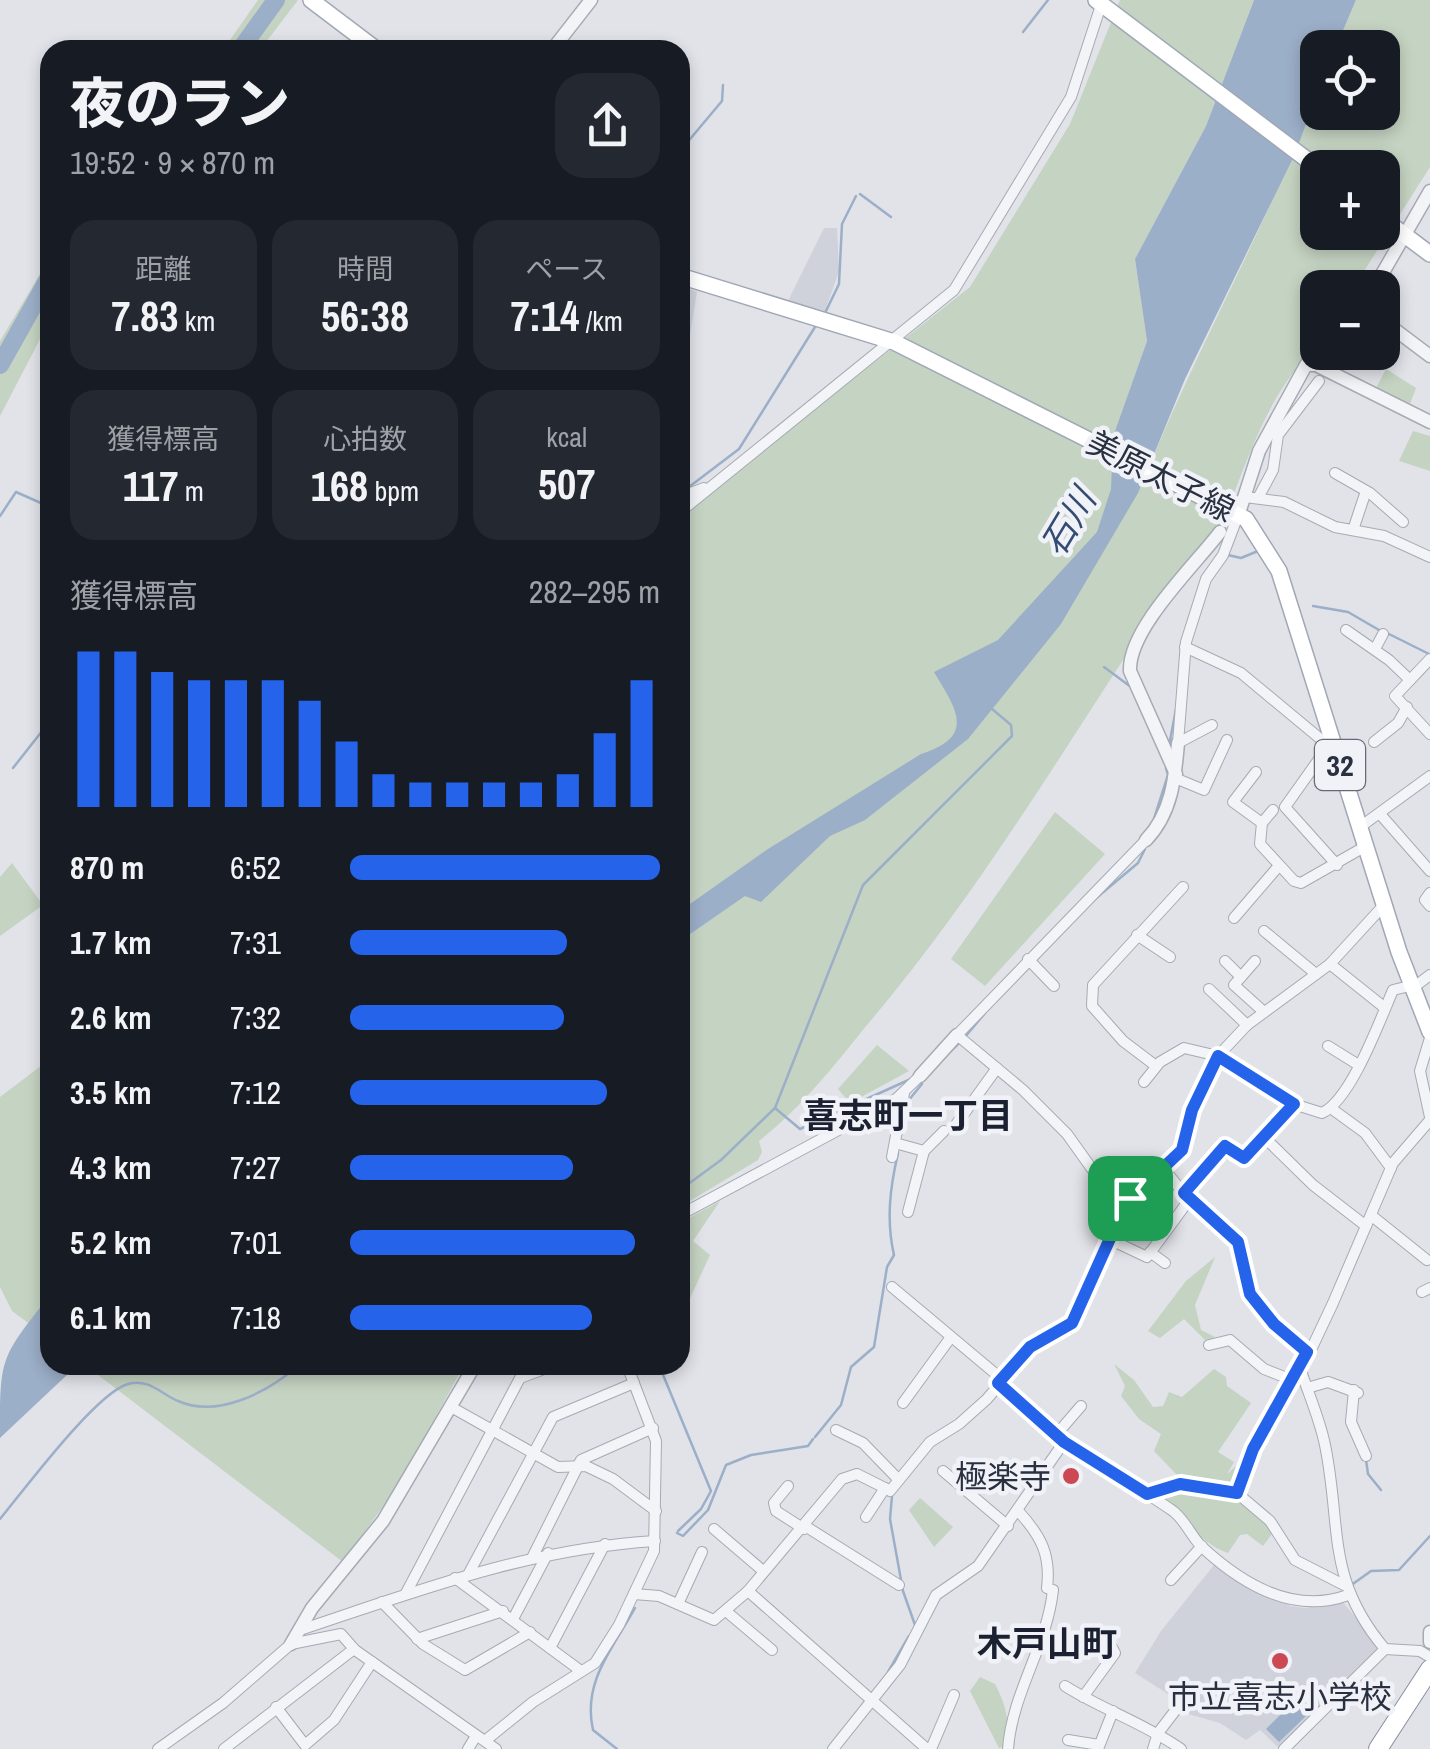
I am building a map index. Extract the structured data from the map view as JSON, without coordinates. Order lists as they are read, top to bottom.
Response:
{
  "streets": {
    "main road": ["美原太子線", "32"]
  },
  "districts": ["喜志町一丁目", "木戸山町"],
  "water": ["石川"],
  "places": ["極楽寺", "市立喜志小学校"],
  "page": {
    "map_buttons": ["+", "−"],
    "heading": ["夜のラン", "19:52 · 9 × 870 m"],
    "stats": [
      ["距離", "7.83 km"],
      ["時間", "56:38"],
      ["ペース", "7:14 /km"],
      ["獲得標高", "117 m"],
      ["心拍数", "168 bpm"],
      ["kcal", "507"]
    ],
    "chart": ["獲得標高", "282–295 m"],
    "list": [
      {
        "name": "870 m",
        "note": "6:52"
      },
      {
        "name": "1.7 km",
        "note": "7:31"
      },
      {
        "name": "2.6 km",
        "note": "7:32"
      },
      {
        "name": "3.5 km",
        "note": "7:12"
      },
      {
        "name": "4.3 km",
        "note": "7:27"
      },
      {
        "name": "5.2 km",
        "note": "7:01"
      },
      {
        "name": "6.1 km",
        "note": "7:18"
      }
    ]
  }
}
